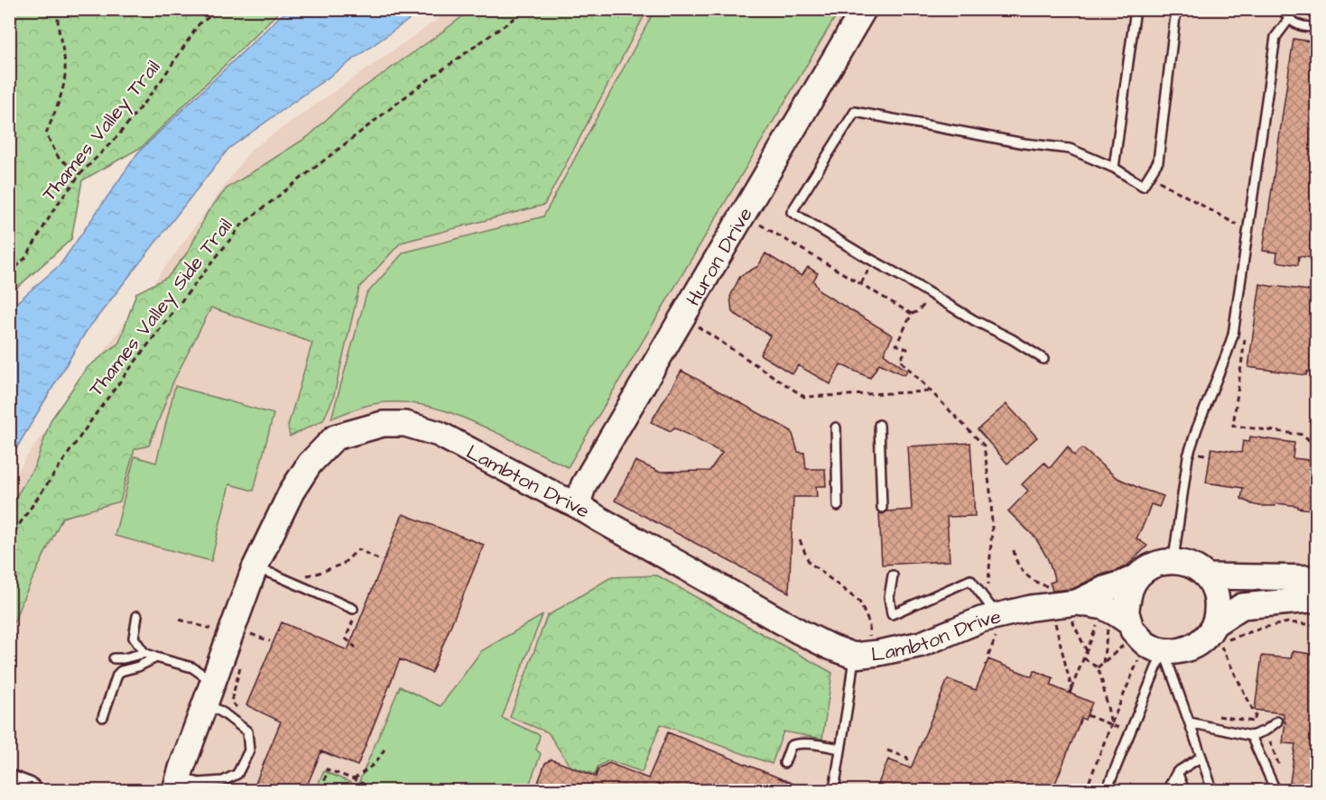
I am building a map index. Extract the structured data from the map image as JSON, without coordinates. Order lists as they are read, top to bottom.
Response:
{
  "streets": {
    "street": ["Huron Drive", "Lambton Drive"],
    "path": ["Thames Valley Trail", "Thames Valley Side Trail"]
  },
  "crossings": [
    ["Huron Drive", "Lambton Drive"]
  ]
}
